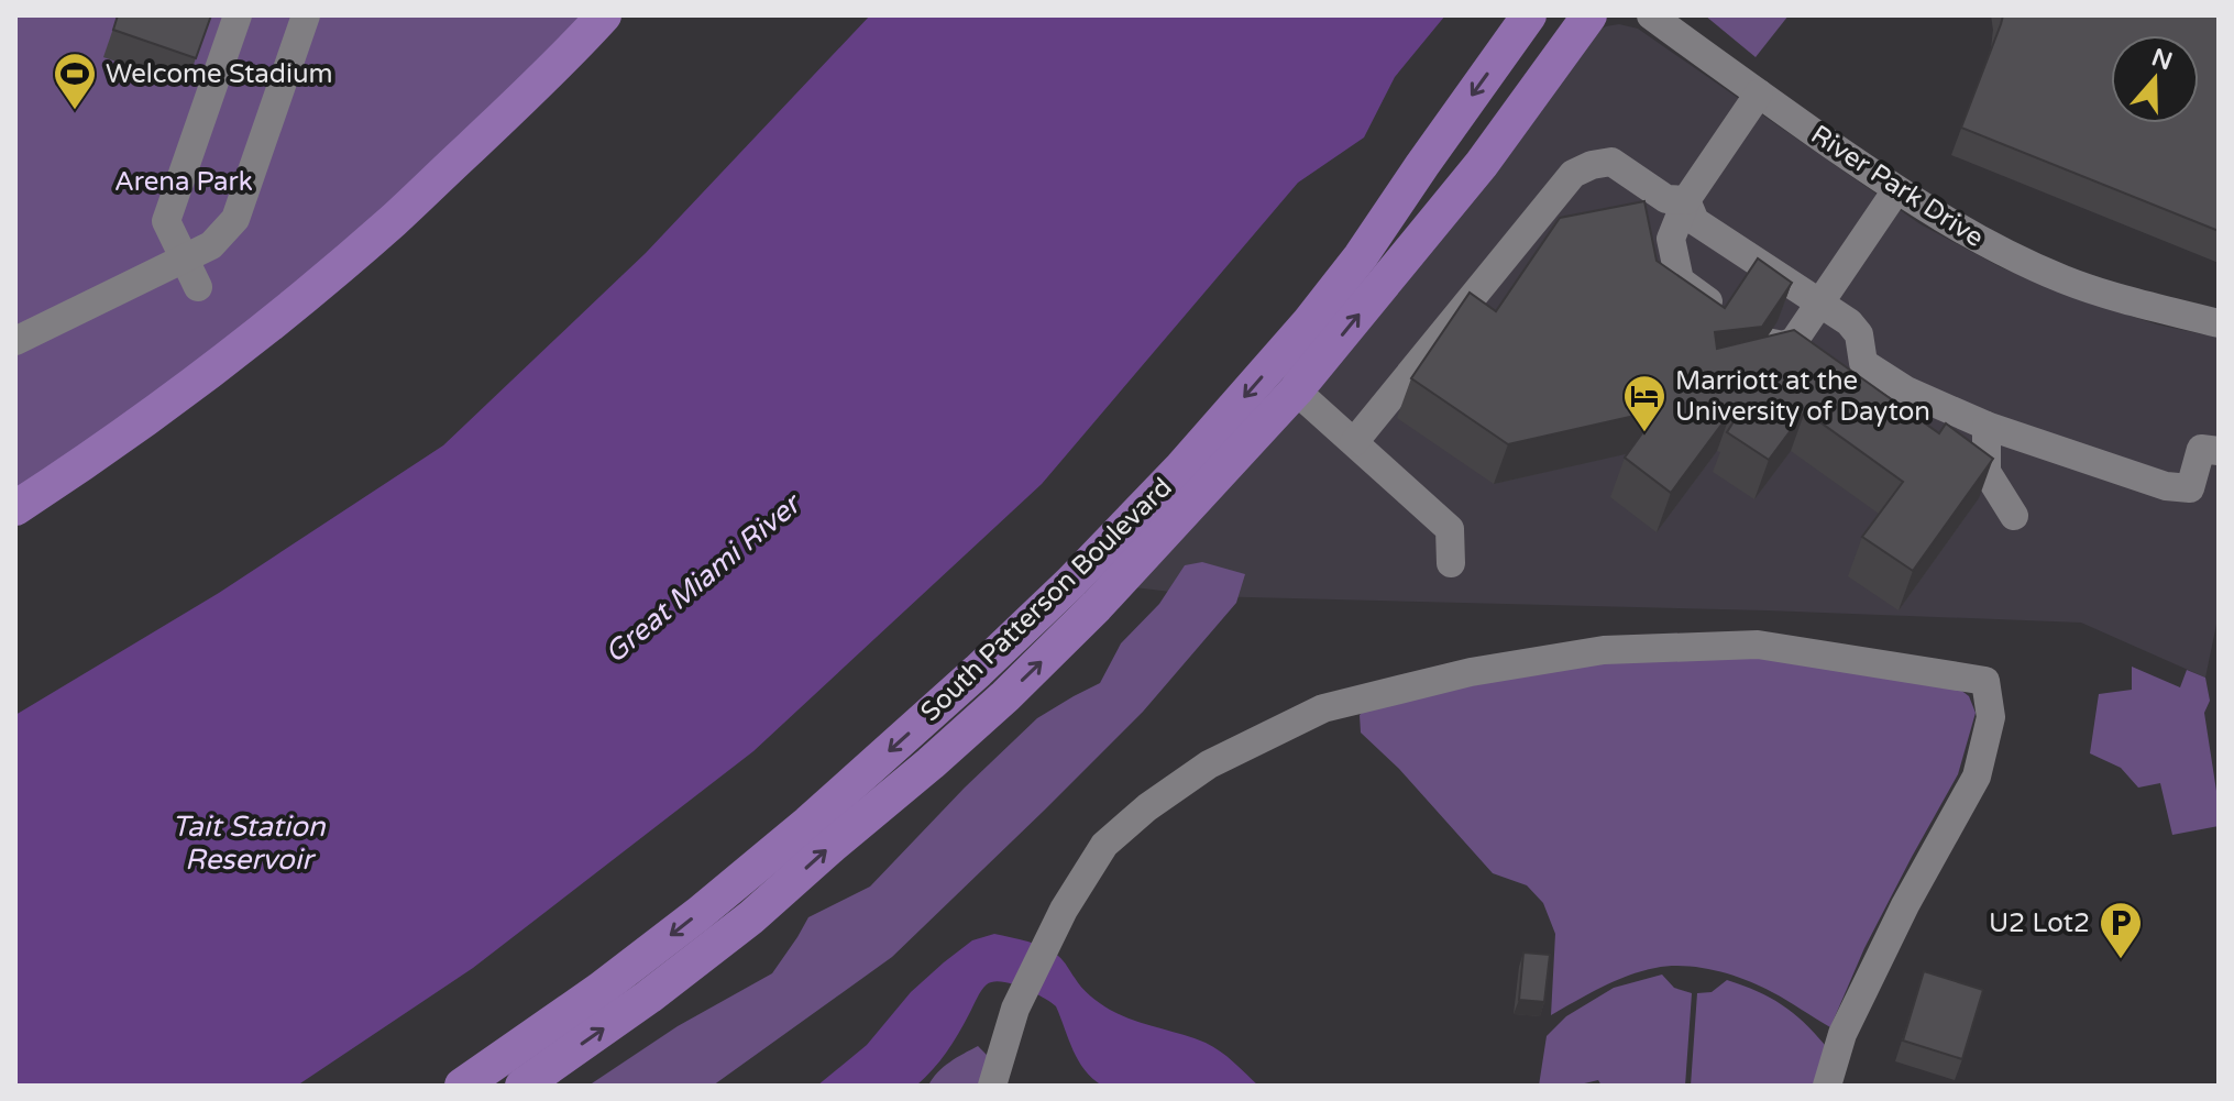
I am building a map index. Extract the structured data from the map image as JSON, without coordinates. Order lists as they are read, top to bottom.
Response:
{
  "streets": {
    "main road": ["South Patterson Boulevard"],
    "street": ["River Park Drive"]
  },
  "water": ["Great Miami River", "Tait Station Reservoir"],
  "parks": ["Arena Park"],
  "places": {
    "sports": ["Welcome Stadium"],
    "hotel": ["Marriott at the University of Dayton"],
    "parking": ["U2 Lot2"]
  },
  "north": "top"
}
